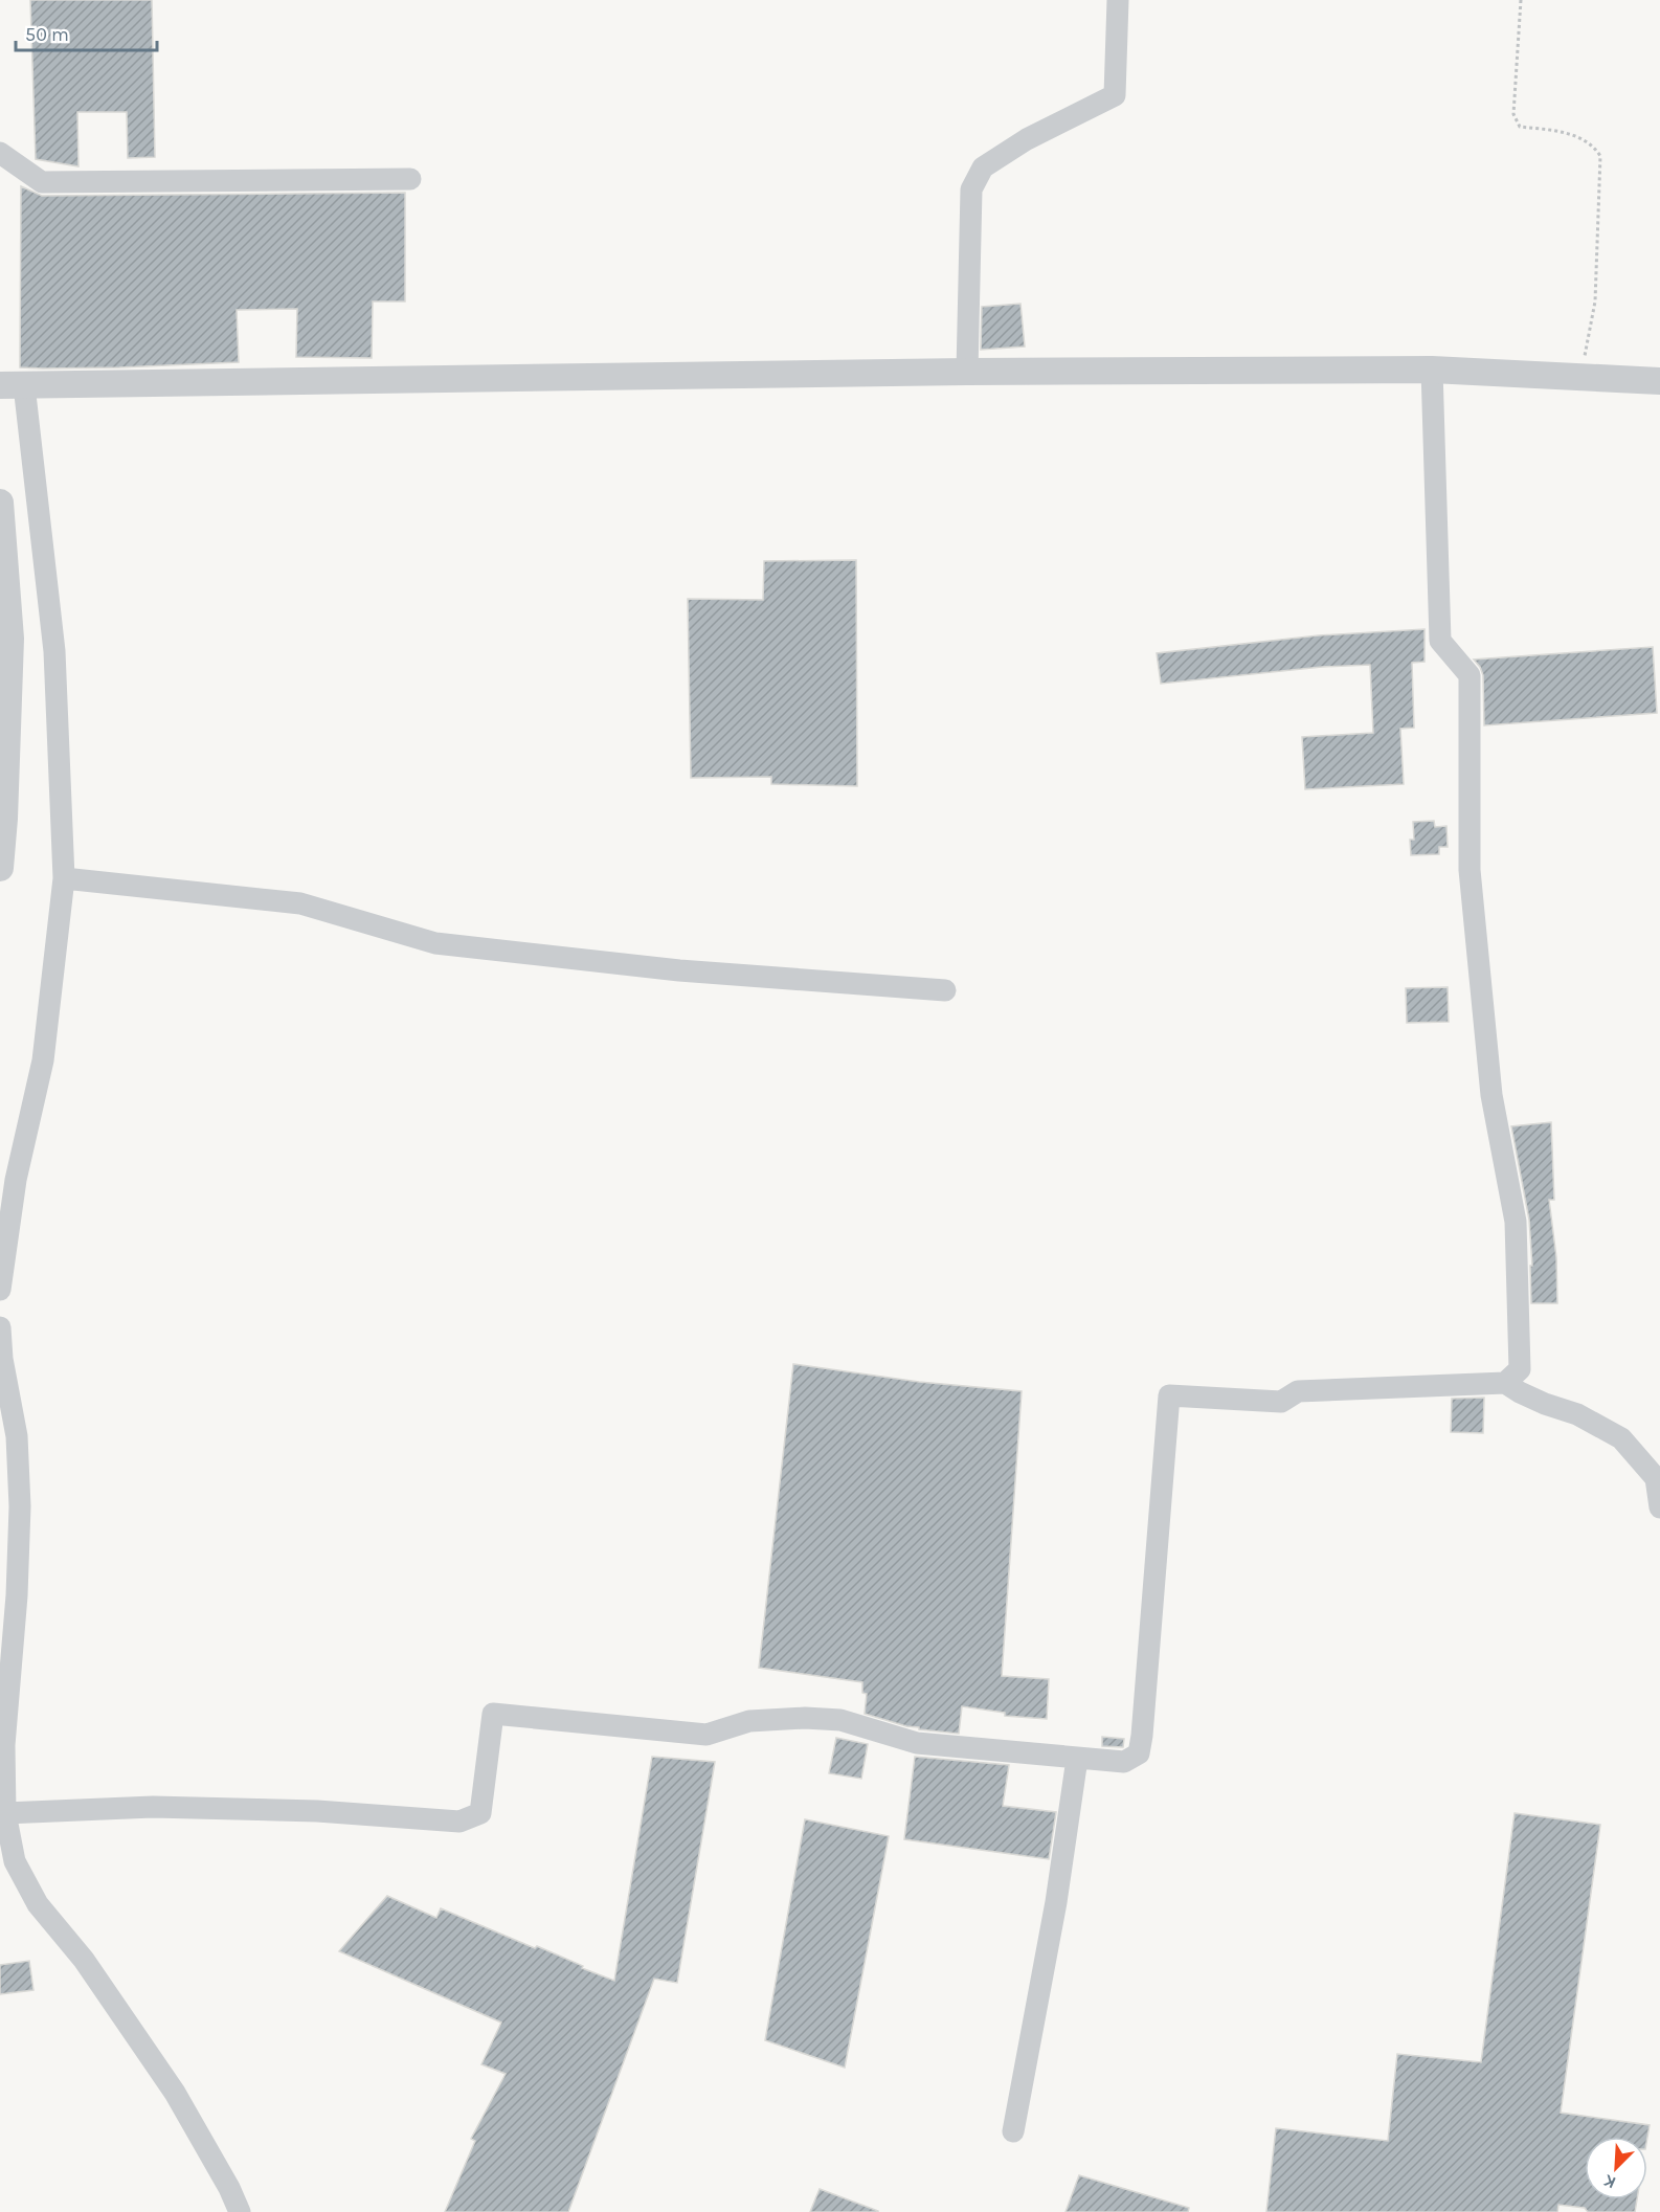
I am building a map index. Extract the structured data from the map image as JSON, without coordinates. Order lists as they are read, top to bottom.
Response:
{
  "scale_bar": "50 m",
  "north": "bottom left"
}
